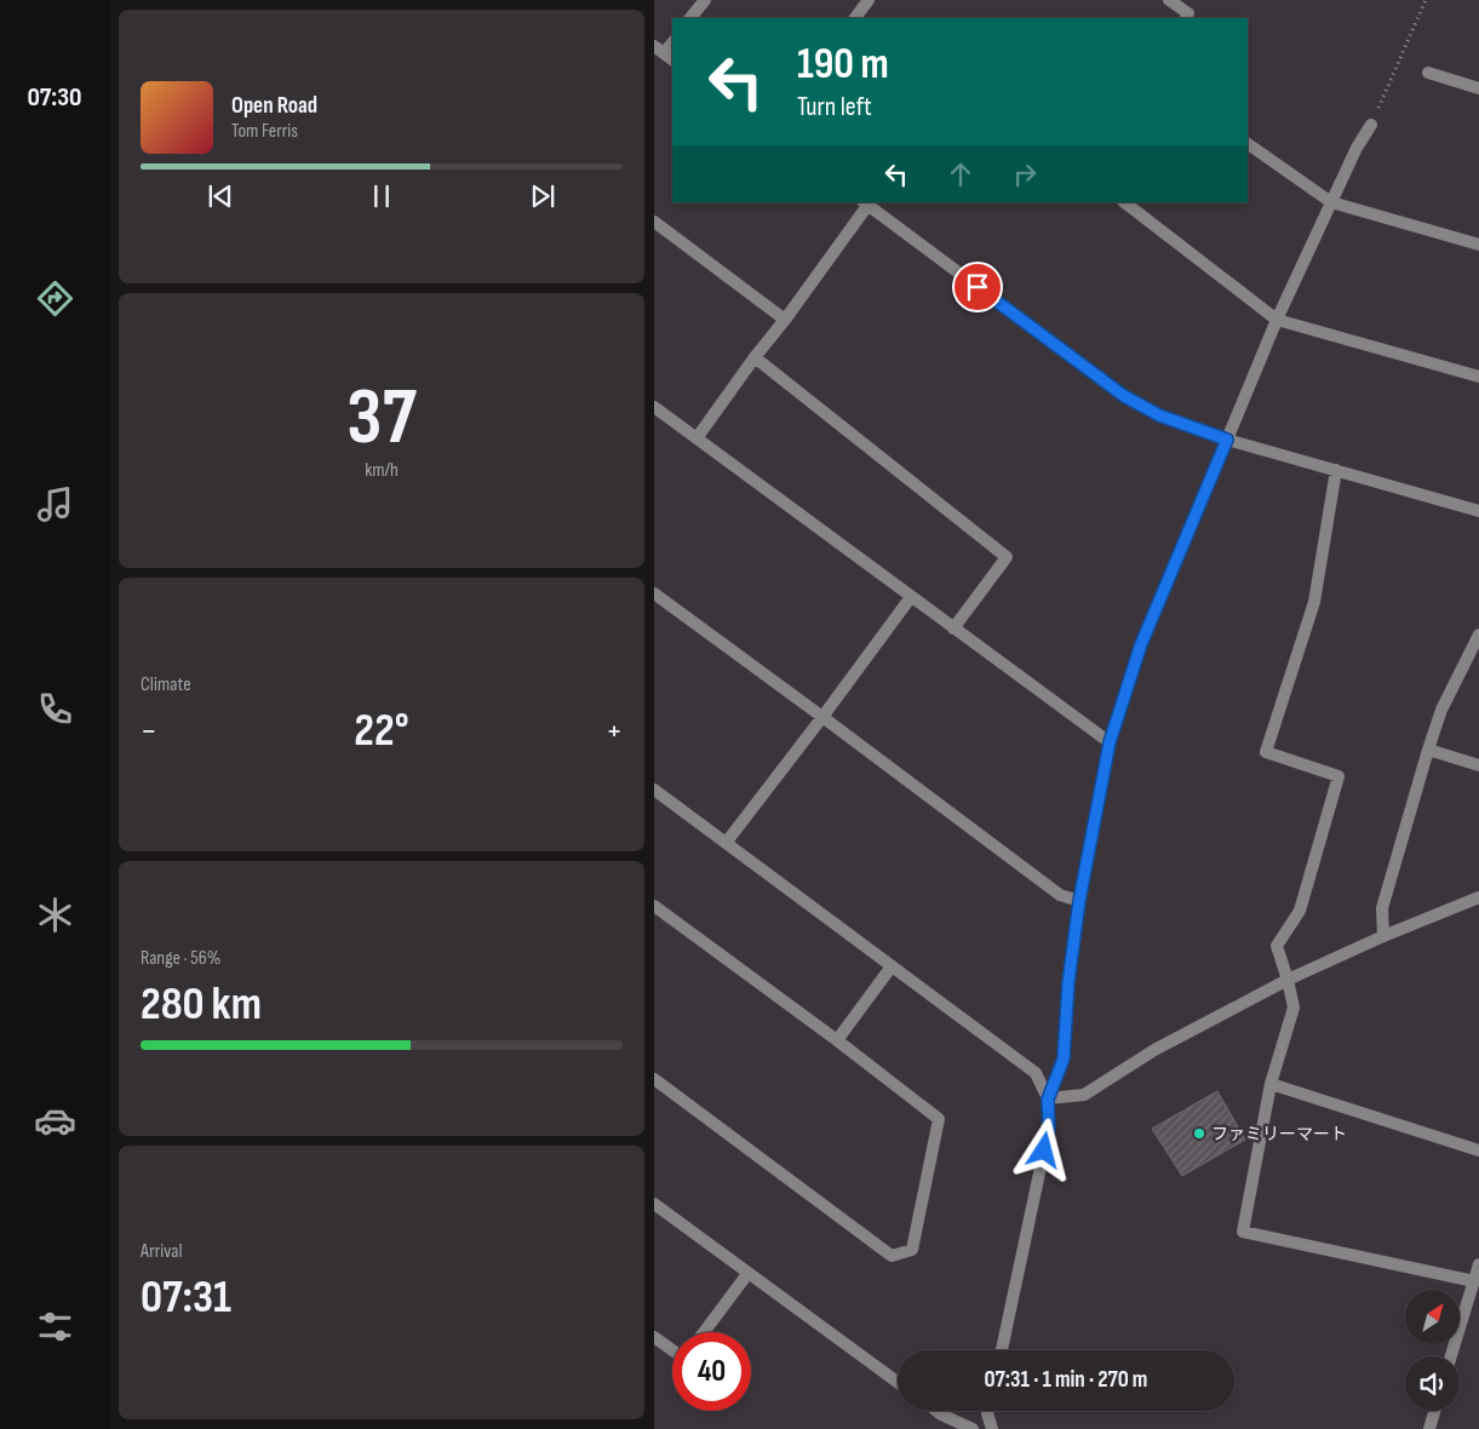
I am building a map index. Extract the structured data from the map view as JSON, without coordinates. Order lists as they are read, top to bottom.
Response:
{
  "places": ["ファミリーマート"],
  "north": "top right",
  "page": {
    "tabs": "07:30",
    "turn": ["190 m", "Turn left"],
    "song": ["Open Road", "Tom Ferris"],
    "tile": [
      ["37", "km/h"],
      "Climate",
      ["Range · 56%", "280 km"],
      ["Arrival", "07:31"]
    ],
    "heat": ["−", "22°", "+"],
    "limit": "40",
    "trip": "07:31 · 1 min · 270 m"
  }
}
